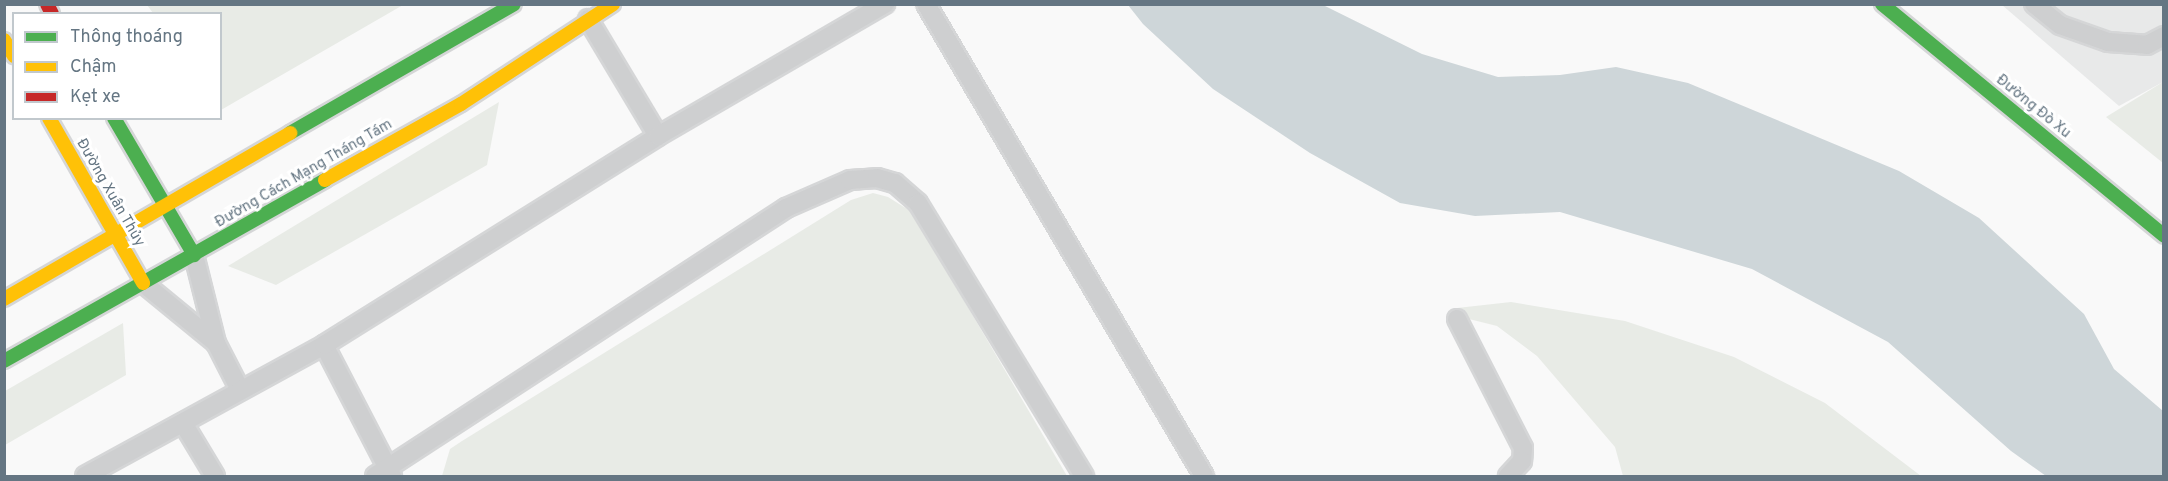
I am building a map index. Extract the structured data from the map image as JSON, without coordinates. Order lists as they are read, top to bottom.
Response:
{
  "streets": {
    "main road": ["Đường Đò Xu", "Đường Cách Mạng Tháng Tám", "Đường Xuân Thủy"]
  },
  "crossings": [
    ["Đường Cách Mạng Tháng Tám", "Đường Xuân Thủy"]
  ],
  "legend": ["Thông thoáng", "Chậm", "Kẹt xe"]
}
